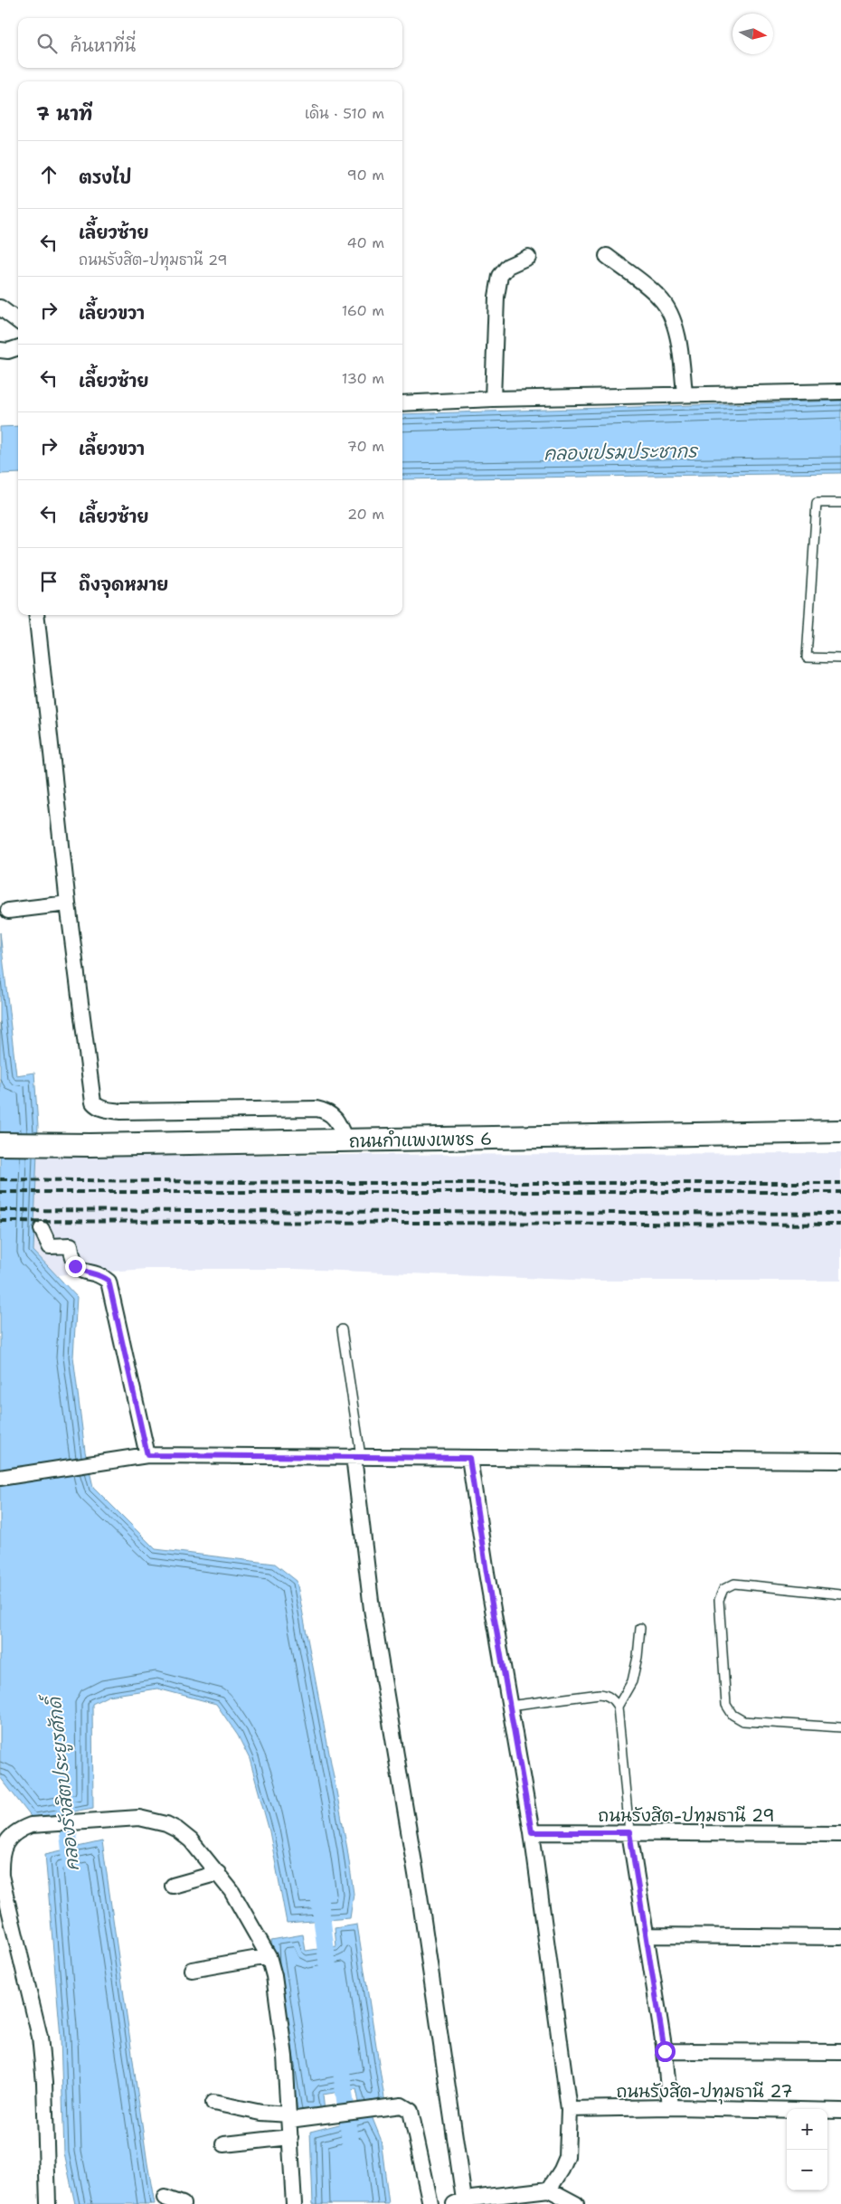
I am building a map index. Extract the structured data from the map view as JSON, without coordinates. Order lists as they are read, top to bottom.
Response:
{
  "streets": {
    "main road": ["ถนนกำแพงเพชร 6"],
    "street": ["ถนนรังสิต-ปทุมธานี 29", "ถนนรังสิต-ปทุมธานี 27"]
  },
  "water": ["คลองเปรมประชากร", "คลองรังสิตประยูรศักดิ์"],
  "north": "right",
  "page": {
    "search": "ค้นหาที่นี่",
    "heading": ["7 นาที", "เดิน · 510 m"],
    "list": [
      ["ตรงไป", "90 m"],
      ["เลี้ยวซ้าย", "ถนนรังสิต-ปทุมธานี 29", "40 m"],
      ["เลี้ยวขวา", "160 m"],
      ["เลี้ยวซ้าย", "130 m"],
      ["เลี้ยวขวา", "70 m"],
      ["เลี้ยวซ้าย", "20 m"],
      "ถึงจุดหมาย"
    ],
    "map_buttons": ["+", "−"]
  }
}
